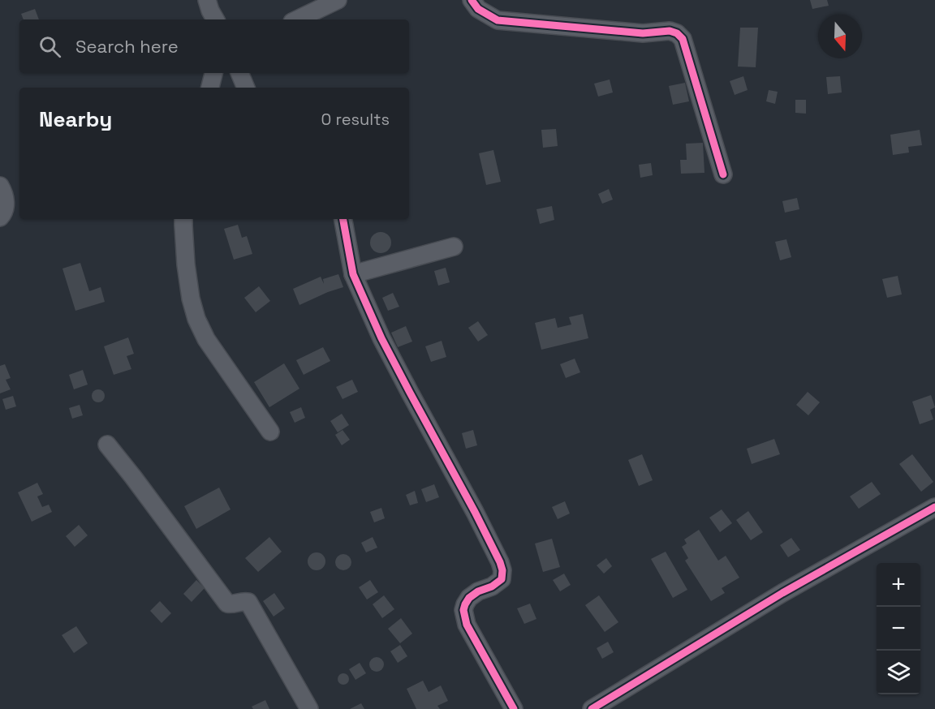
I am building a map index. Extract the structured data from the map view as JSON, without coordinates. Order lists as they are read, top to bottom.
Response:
{
  "north": "bottom",
  "page": {
    "search": "Search here",
    "heading": ["Nearby", "0 results"],
    "map_buttons": ["+", "−"]
  }
}
